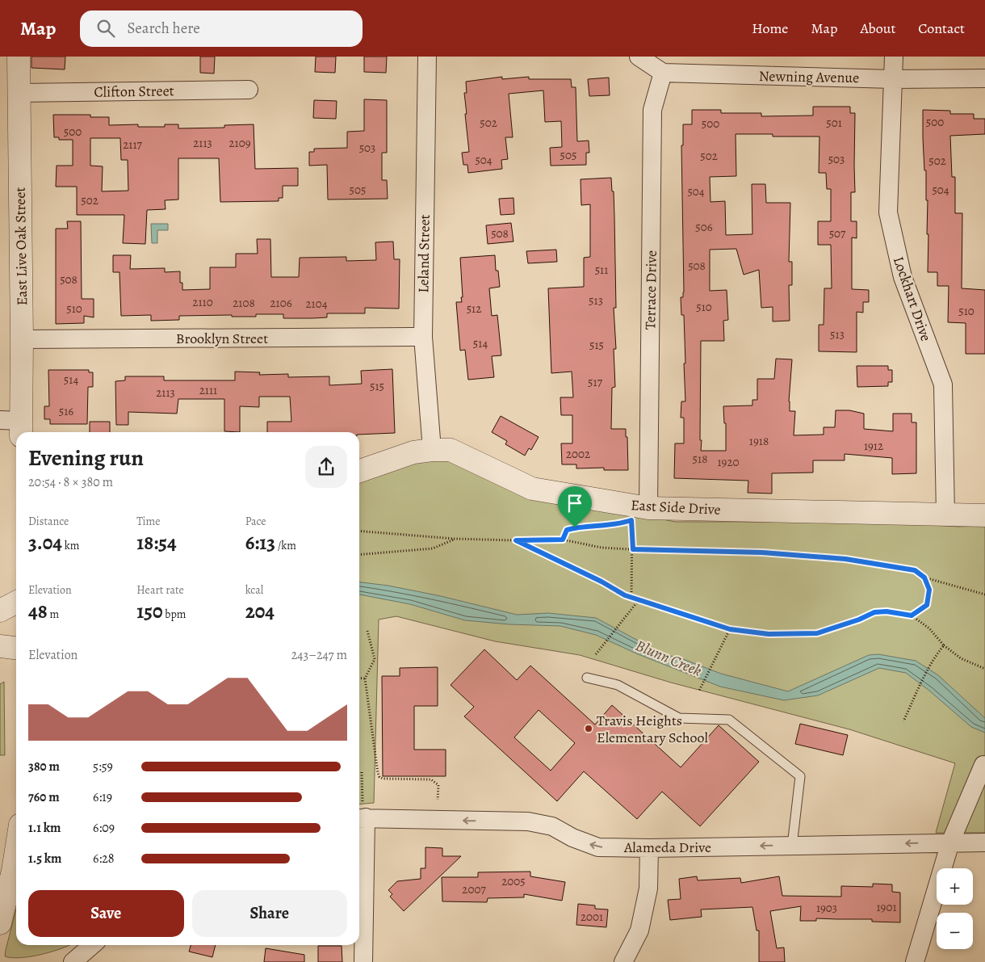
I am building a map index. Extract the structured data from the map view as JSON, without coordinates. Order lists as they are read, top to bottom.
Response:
{
  "streets": {
    "street": [
      "Newning Avenue",
      "Clifton Street",
      "East Live Oak Street",
      "Leland Street",
      "Terrace Drive",
      "Lockhart Drive",
      "Brooklyn Street",
      "East Side Drive",
      "Alameda Drive"
    ]
  },
  "crossings": [
    ["Newning Avenue", "Terrace Drive"],
    ["Newning Avenue", "Lockhart Drive"],
    ["Clifton Street", "East Live Oak Street"],
    ["East Live Oak Street", "Brooklyn Street"],
    ["Leland Street", "Brooklyn Street"],
    ["Leland Street", "East Side Drive"],
    ["Terrace Drive", "East Side Drive"],
    ["Lockhart Drive", "East Side Drive"]
  ],
  "one_way": ["Alameda Drive"],
  "water": ["Blunn Creek"],
  "places": ["Travis Heights Elementary School"],
  "house_numbers": [
    "500",
    "502",
    "501",
    "500",
    "500",
    "2113",
    "2109",
    "2117",
    "503",
    "505",
    "502",
    "503",
    "504",
    "502",
    "505",
    "504",
    "504",
    "502",
    "506",
    "508",
    "507",
    "508",
    "511",
    "508",
    "513",
    "2110",
    "2108",
    "2106",
    "2104",
    "510",
    "510",
    "512",
    "510",
    "513",
    "514",
    "515",
    "514",
    "517",
    "515",
    "2111",
    "2113",
    "516",
    "1918",
    "1912",
    "2002",
    "518",
    "1920",
    "2005",
    "2007",
    "1901",
    "1903",
    "2001"
  ],
  "page": {
    "header": "Map",
    "search": "Search here",
    "nav": [
      "Home",
      "Map",
      "About",
      "Contact"
    ],
    "heading": ["Evening run", "20:54 · 8 × 380 m"],
    "stats": [
      ["Distance", "3.04 km"],
      ["Time", "18:54"],
      ["Pace", "6:13 /km"],
      ["Elevation", "48 m"],
      ["Heart rate", "150 bpm"],
      ["kcal", "204"]
    ],
    "chart": ["Elevation", "243–247 m"],
    "list": [
      {
        "name": "380 m",
        "note": "5:59"
      },
      {
        "name": "760 m",
        "note": "6:19"
      },
      {
        "name": "1.1 km",
        "note": "6:09"
      },
      {
        "name": "1.5 km",
        "note": "6:28"
      }
    ],
    "map_buttons": ["+", "−"],
    "buttons": ["Save", "Share"]
  }
}
